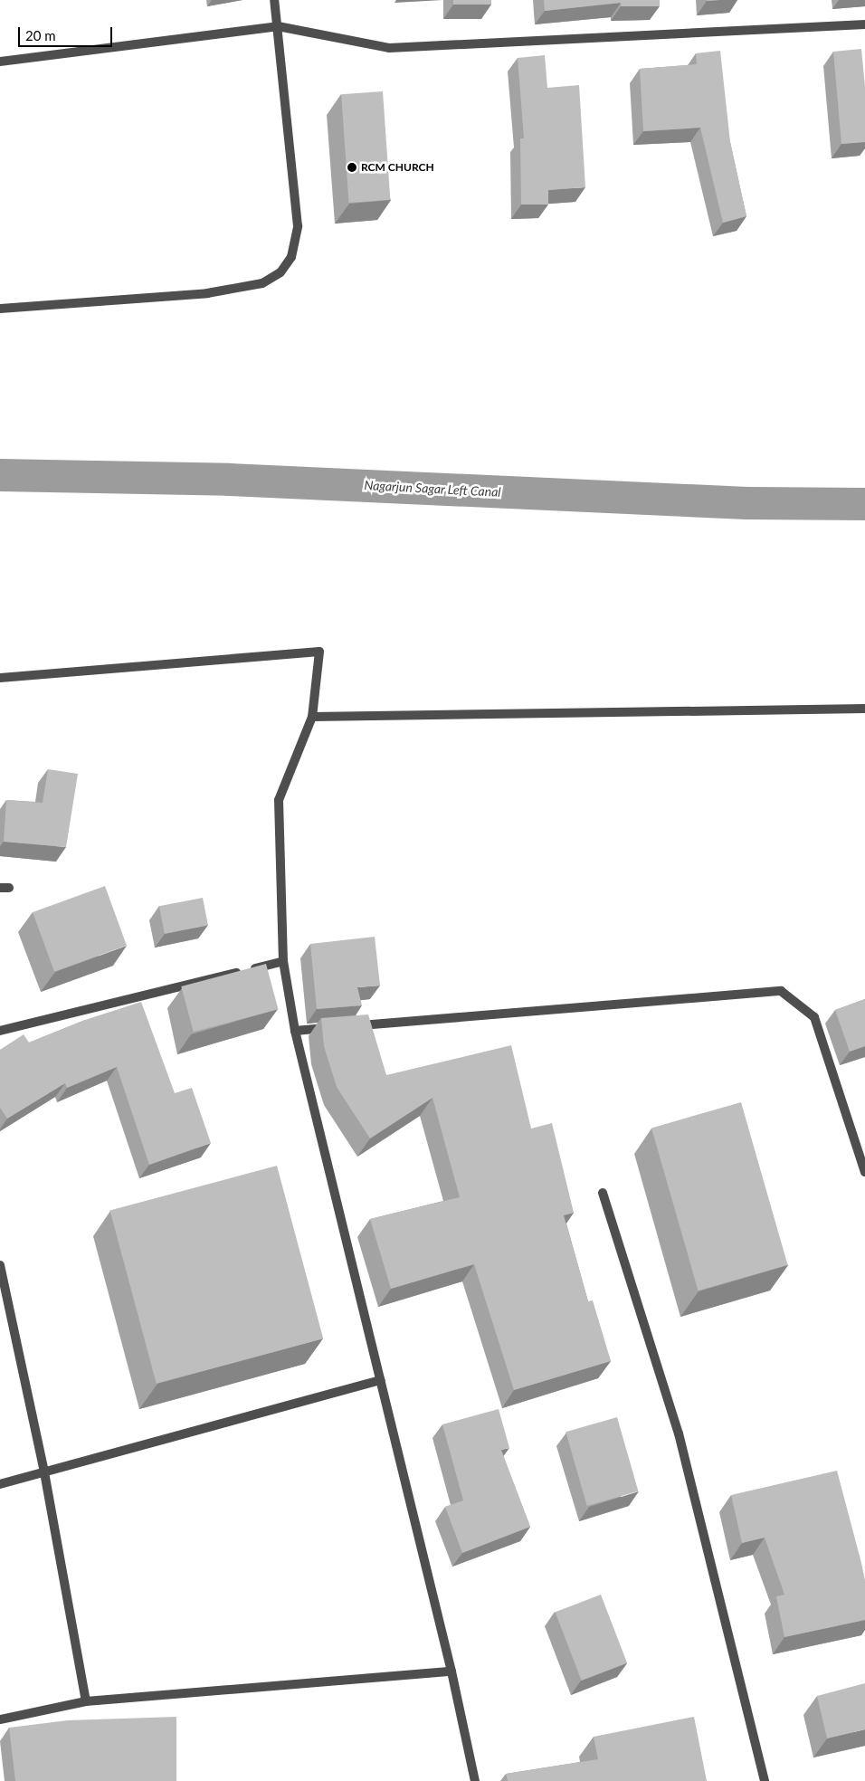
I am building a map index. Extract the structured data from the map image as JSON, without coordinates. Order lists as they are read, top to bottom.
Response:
{
  "water": ["Nagarjun Sagar Left Canal"],
  "places": ["RCM CHURCH"],
  "scale_bar": "20 m"
}
